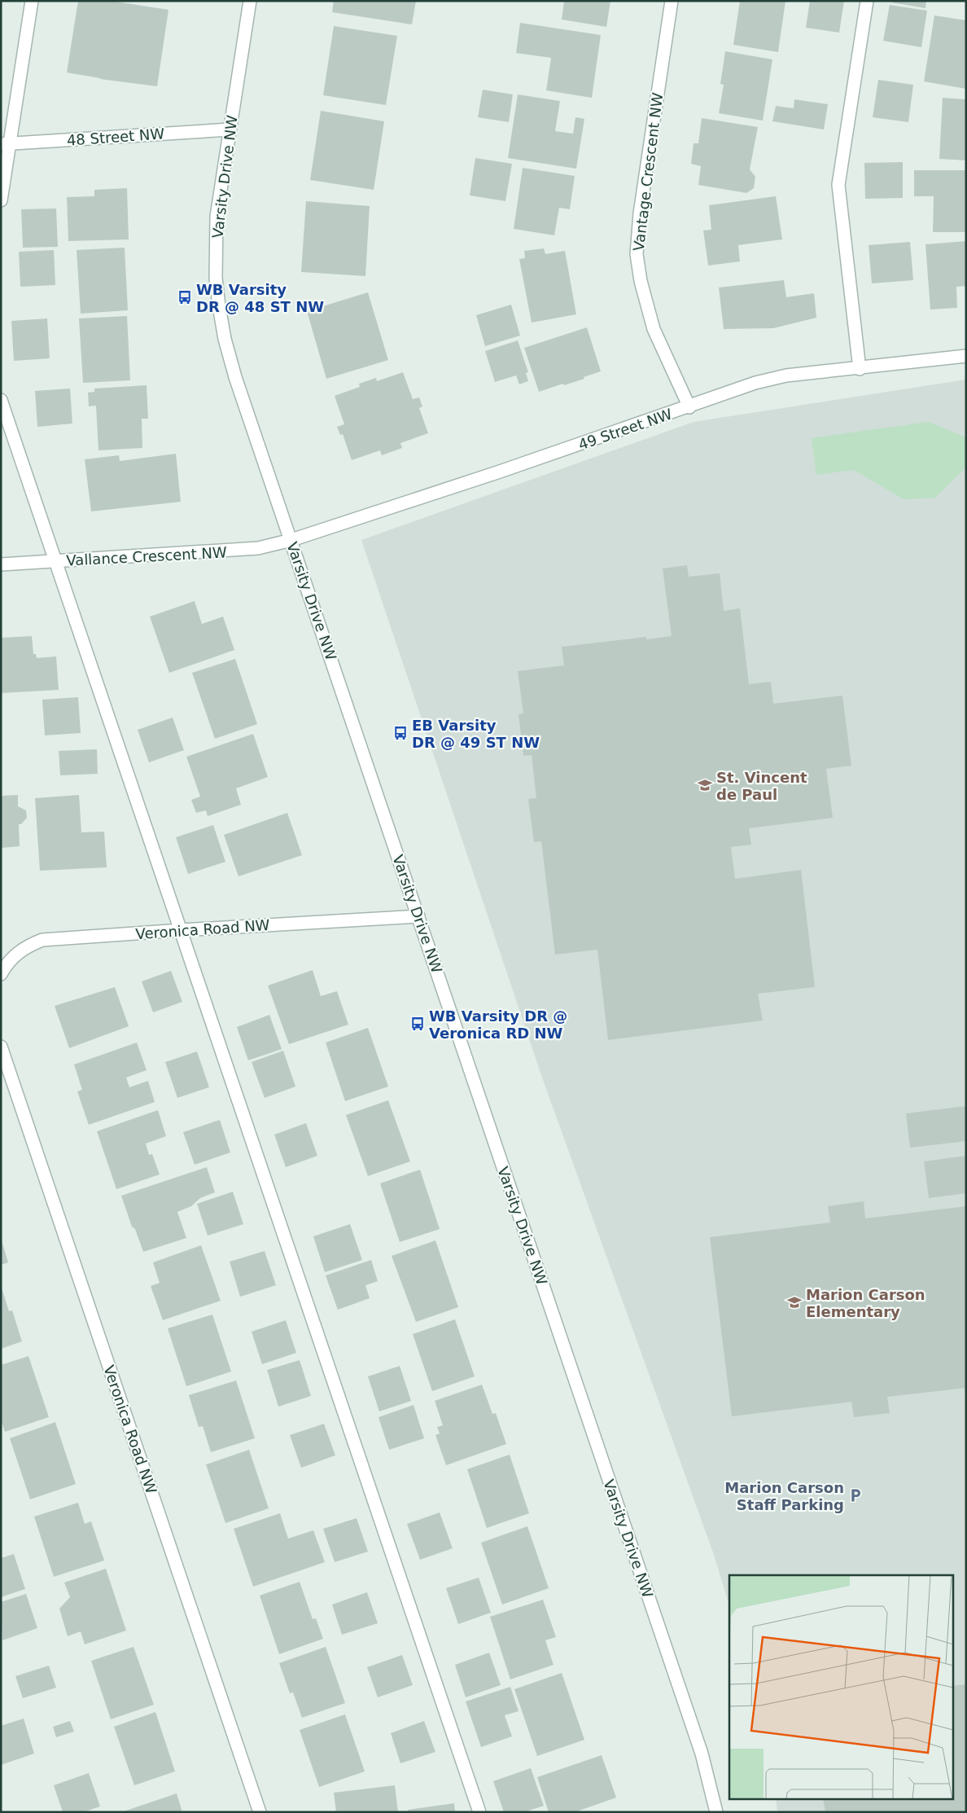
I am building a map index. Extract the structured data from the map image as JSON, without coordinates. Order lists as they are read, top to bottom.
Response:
{
  "streets": {
    "street": [
      "48 Street NW",
      "Vantage Crescent NW",
      "Varsity Drive NW",
      "49 Street NW",
      "Vallance Crescent NW",
      "Veronica Road NW"
    ]
  },
  "crossings": [
    ["48 Street NW", "Varsity Drive NW"],
    ["Vantage Crescent NW", "49 Street NW"],
    ["Varsity Drive NW", "49 Street NW"],
    ["Varsity Drive NW", "Vallance Crescent NW"],
    ["Varsity Drive NW", "Veronica Road NW"],
    ["49 Street NW", "Vallance Crescent NW"]
  ],
  "places": {
    "bus stop": ["WB Varsity DR @ 48 ST NW", "EB Varsity DR @ 49 ST NW", "WB Varsity DR @ Veronica RD NW"],
    "school or university": ["St. Vincent de Paul", "Marion Carson Elementary"],
    "parking": ["Marion Carson Staff Parking"]
  }
}
